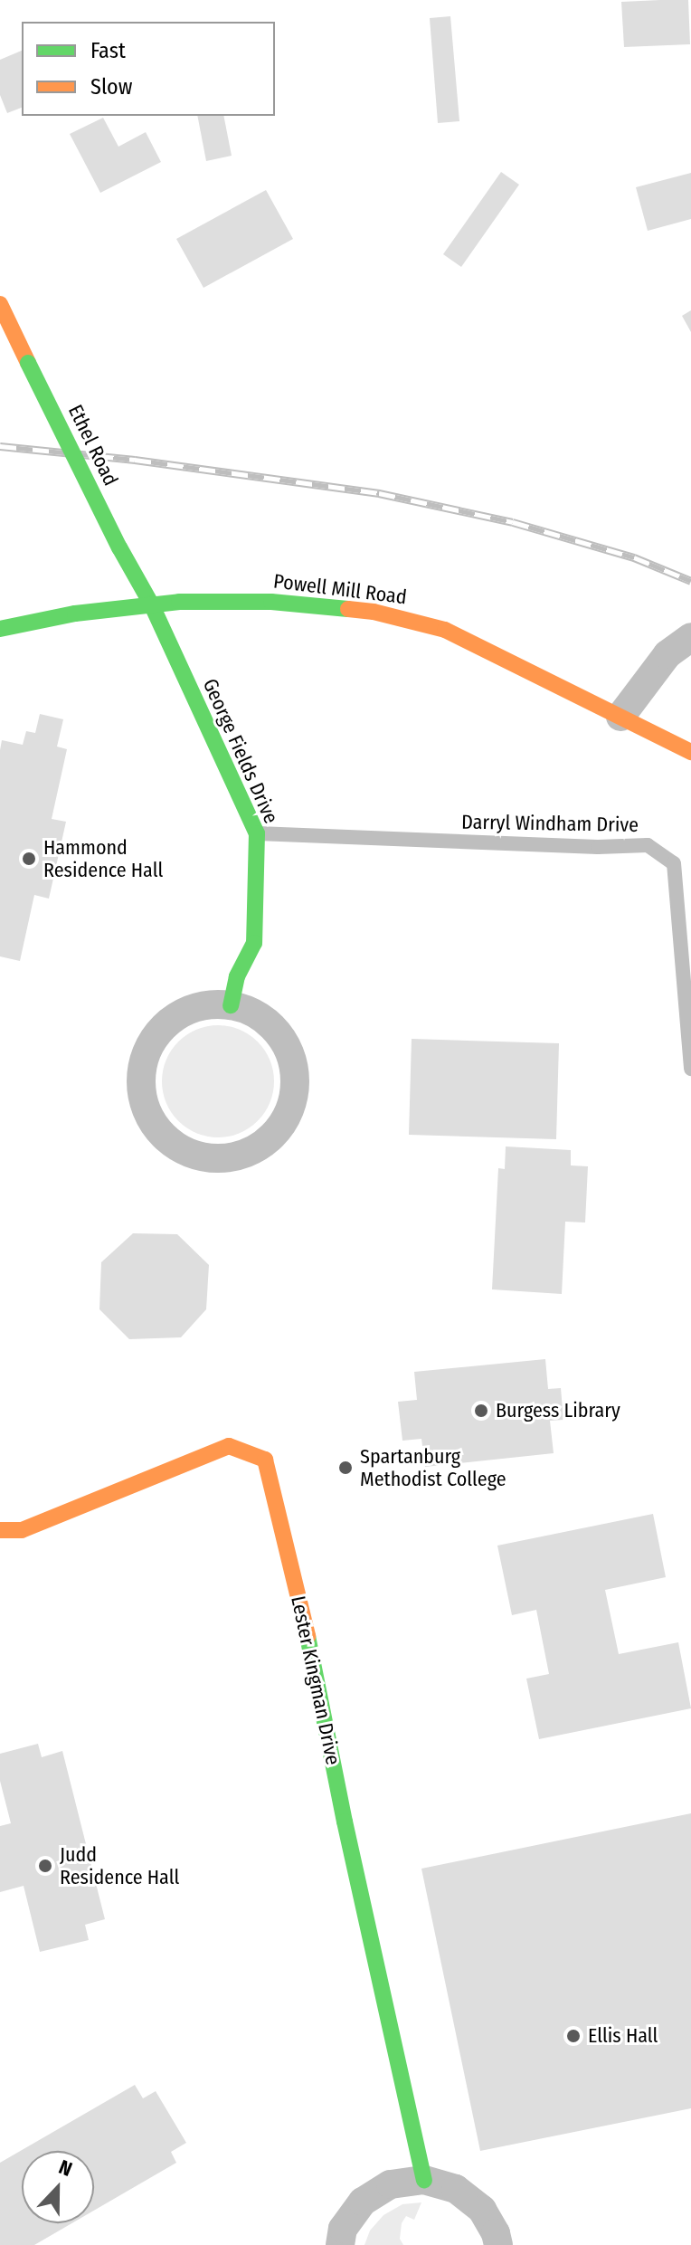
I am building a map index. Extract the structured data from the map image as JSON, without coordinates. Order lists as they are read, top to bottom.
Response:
{
  "streets": {
    "street": [
      "Ethel Road",
      "Powell Mill Road",
      "George Fields Drive",
      "Lester Kingman Drive"
    ],
    "lane": ["Darryl Windham Drive"]
  },
  "crossings": [
    ["Ethel Road", "Powell Mill Road"],
    ["Ethel Road", "George Fields Drive"],
    ["Powell Mill Road", "George Fields Drive"],
    ["George Fields Drive", "Darryl Windham Drive"]
  ],
  "places": [
    "Hammond Residence Hall",
    "Burgess Library",
    "Spartanburg Methodist College",
    "Judd Residence Hall",
    "Ellis Hall"
  ],
  "legend": ["Fast", "Slow"],
  "north": "top"
}
